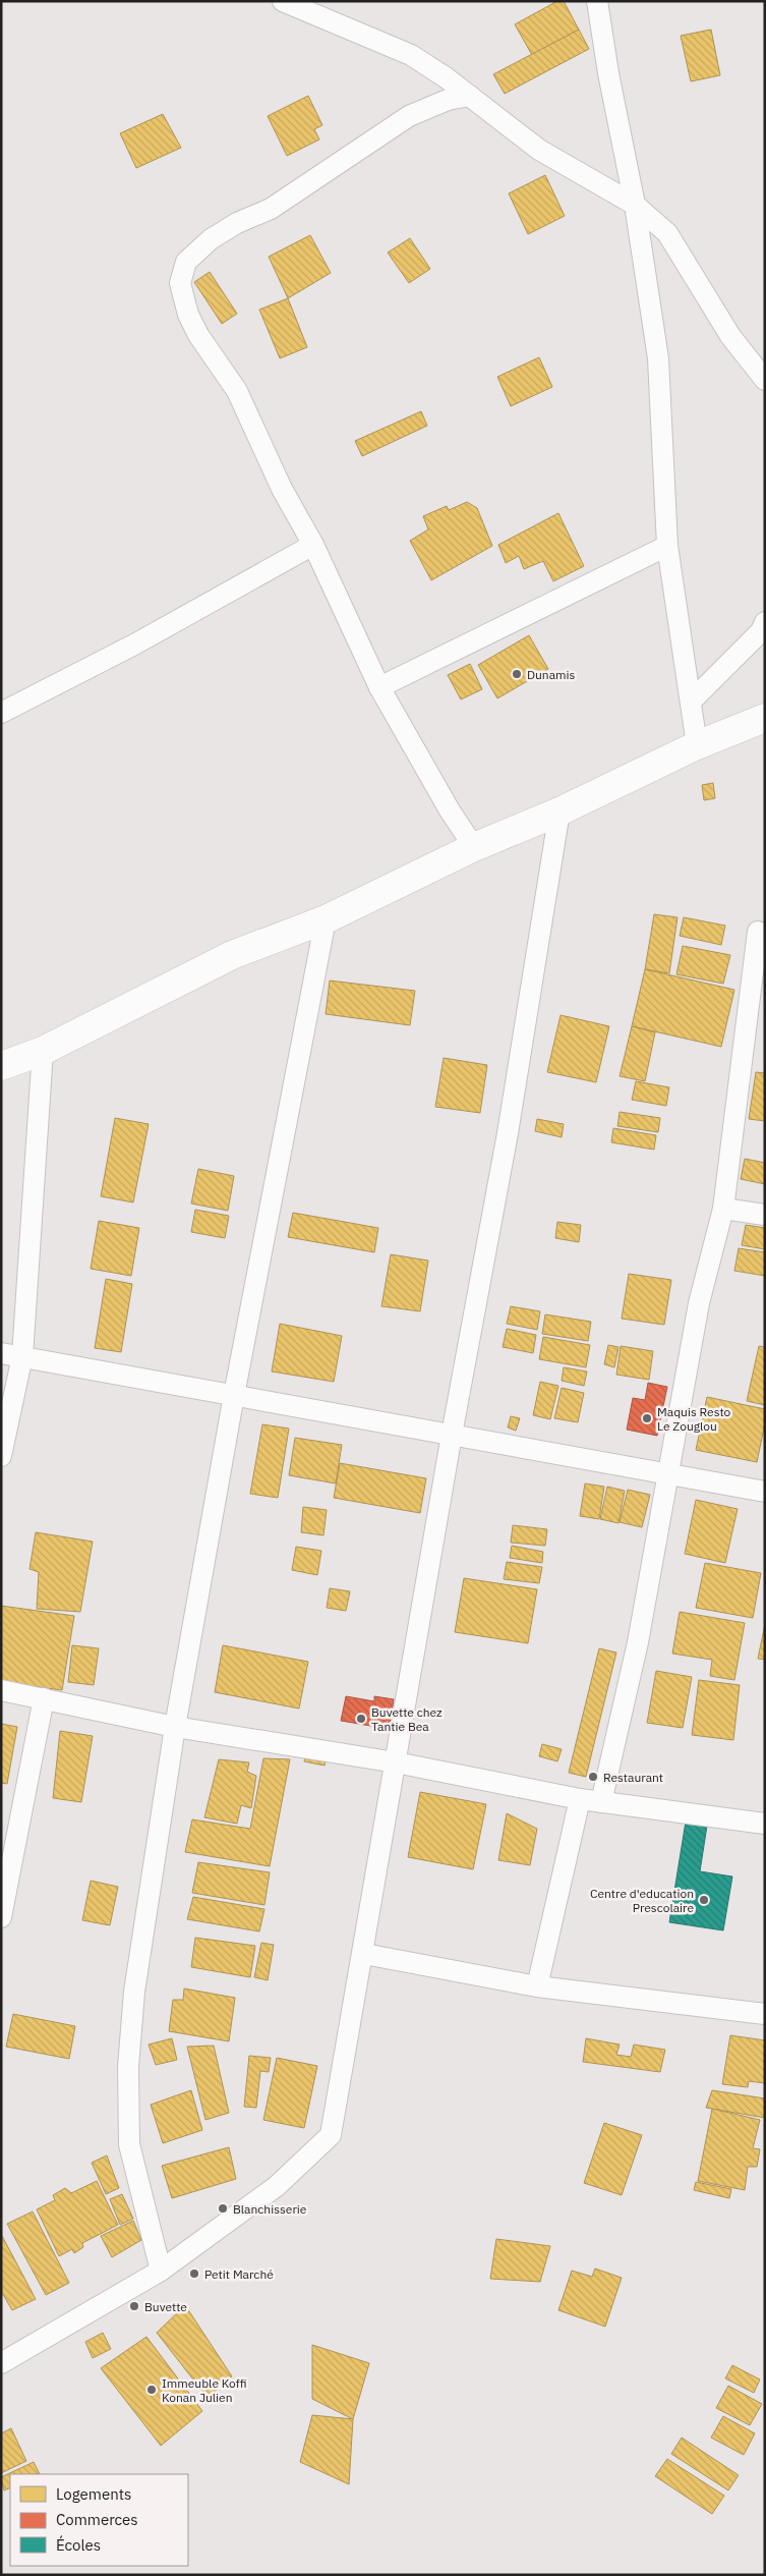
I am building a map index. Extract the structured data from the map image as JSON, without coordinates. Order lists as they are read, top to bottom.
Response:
{
  "places": [
    "Dunamis",
    "Maquis Resto Le Zouglou",
    "Buvette chez Tantie Bea",
    "Restaurant",
    "Centre d'education Prescolaire",
    "Blanchisserie",
    "Petit Marché",
    "Buvette",
    "Immeuble Koffi Konan Julien"
  ],
  "legend": ["Logements", "Commerces", "Écoles"]
}
